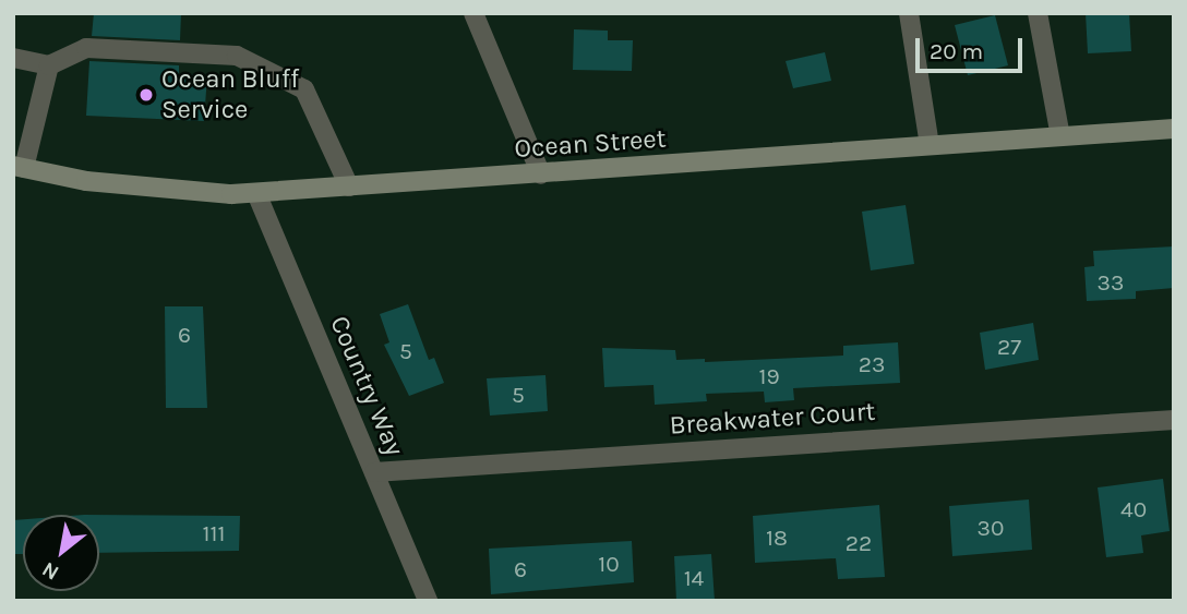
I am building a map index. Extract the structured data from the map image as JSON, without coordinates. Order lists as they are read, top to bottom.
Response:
{
  "streets": {
    "main road": ["Ocean Street"],
    "street": ["Country Way", "Breakwater Court"]
  },
  "crossings": [
    ["Ocean Street", "Country Way"],
    ["Country Way", "Breakwater Court"]
  ],
  "places": ["Ocean Bluff Service"],
  "house_numbers": [
    "33",
    "6",
    "27",
    "5",
    "23",
    "19",
    "5",
    "40",
    "30",
    "111",
    "18",
    "22",
    "10",
    "6",
    "14"
  ],
  "scale_bar": "20 m",
  "north": "bottom left"
}
